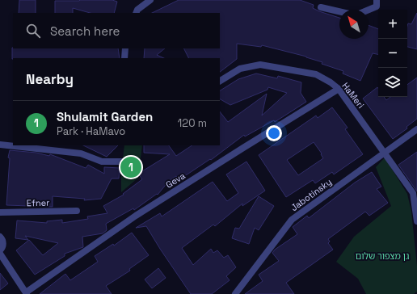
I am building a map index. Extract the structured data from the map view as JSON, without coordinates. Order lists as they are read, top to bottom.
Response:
{
  "streets": {
    "street": [
      "HaMeri",
      "Geva",
      "Jabotinsky",
      "Efner"
    ]
  },
  "crossings": [
    ["HaMeri", "Geva"],
    ["HaMeri", "Jabotinsky"]
  ],
  "parks": ["גן מצפור שלום"],
  "north": "top left",
  "page": {
    "map_buttons": ["+", "−"],
    "search": "Search here",
    "heading": "Nearby",
    "list": [
      {
        "mark": "1",
        "name": "Shulamit Garden",
        "note": "Park · HaMavo",
        "value": "120 m"
      }
    ],
    "pins": "1"
  }
}
